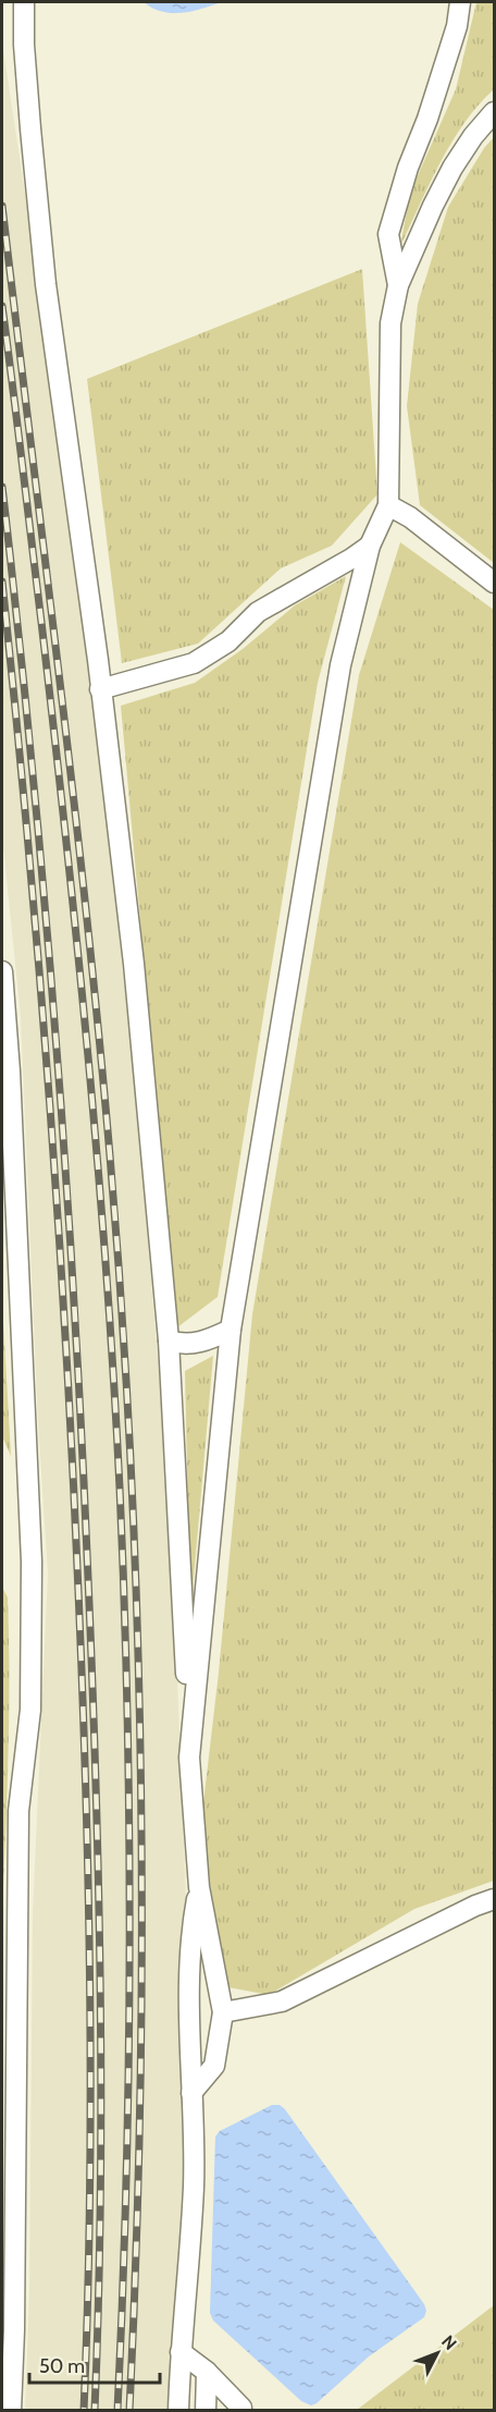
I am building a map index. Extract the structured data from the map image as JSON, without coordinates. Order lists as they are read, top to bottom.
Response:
{
  "scale_bar": "50 m",
  "north": "top right"
}
